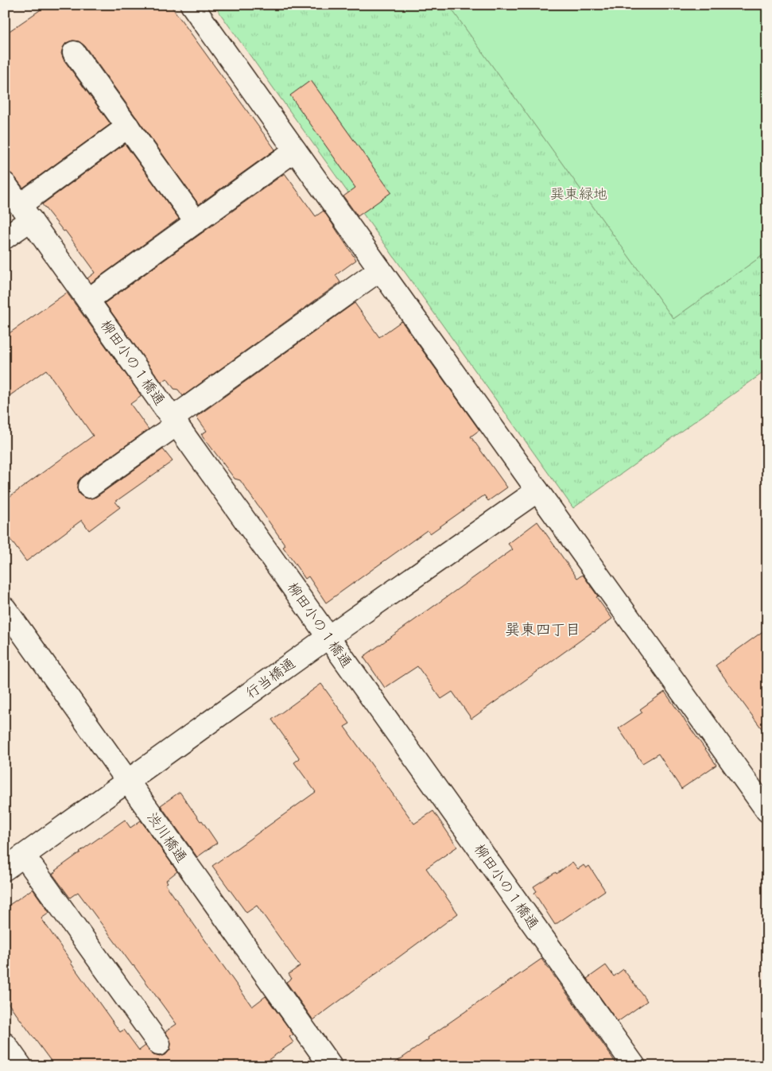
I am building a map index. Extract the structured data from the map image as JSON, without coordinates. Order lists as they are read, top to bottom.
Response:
{
  "streets": {
    "street": ["柳田小の１橋通", "行当橋通", "渋川橋通"]
  },
  "crossings": [
    ["柳田小の１橋通", "行当橋通"],
    ["行当橋通", "渋川橋通"]
  ],
  "districts": ["巽東四丁目"],
  "parks": ["巽東緑地"]
}
